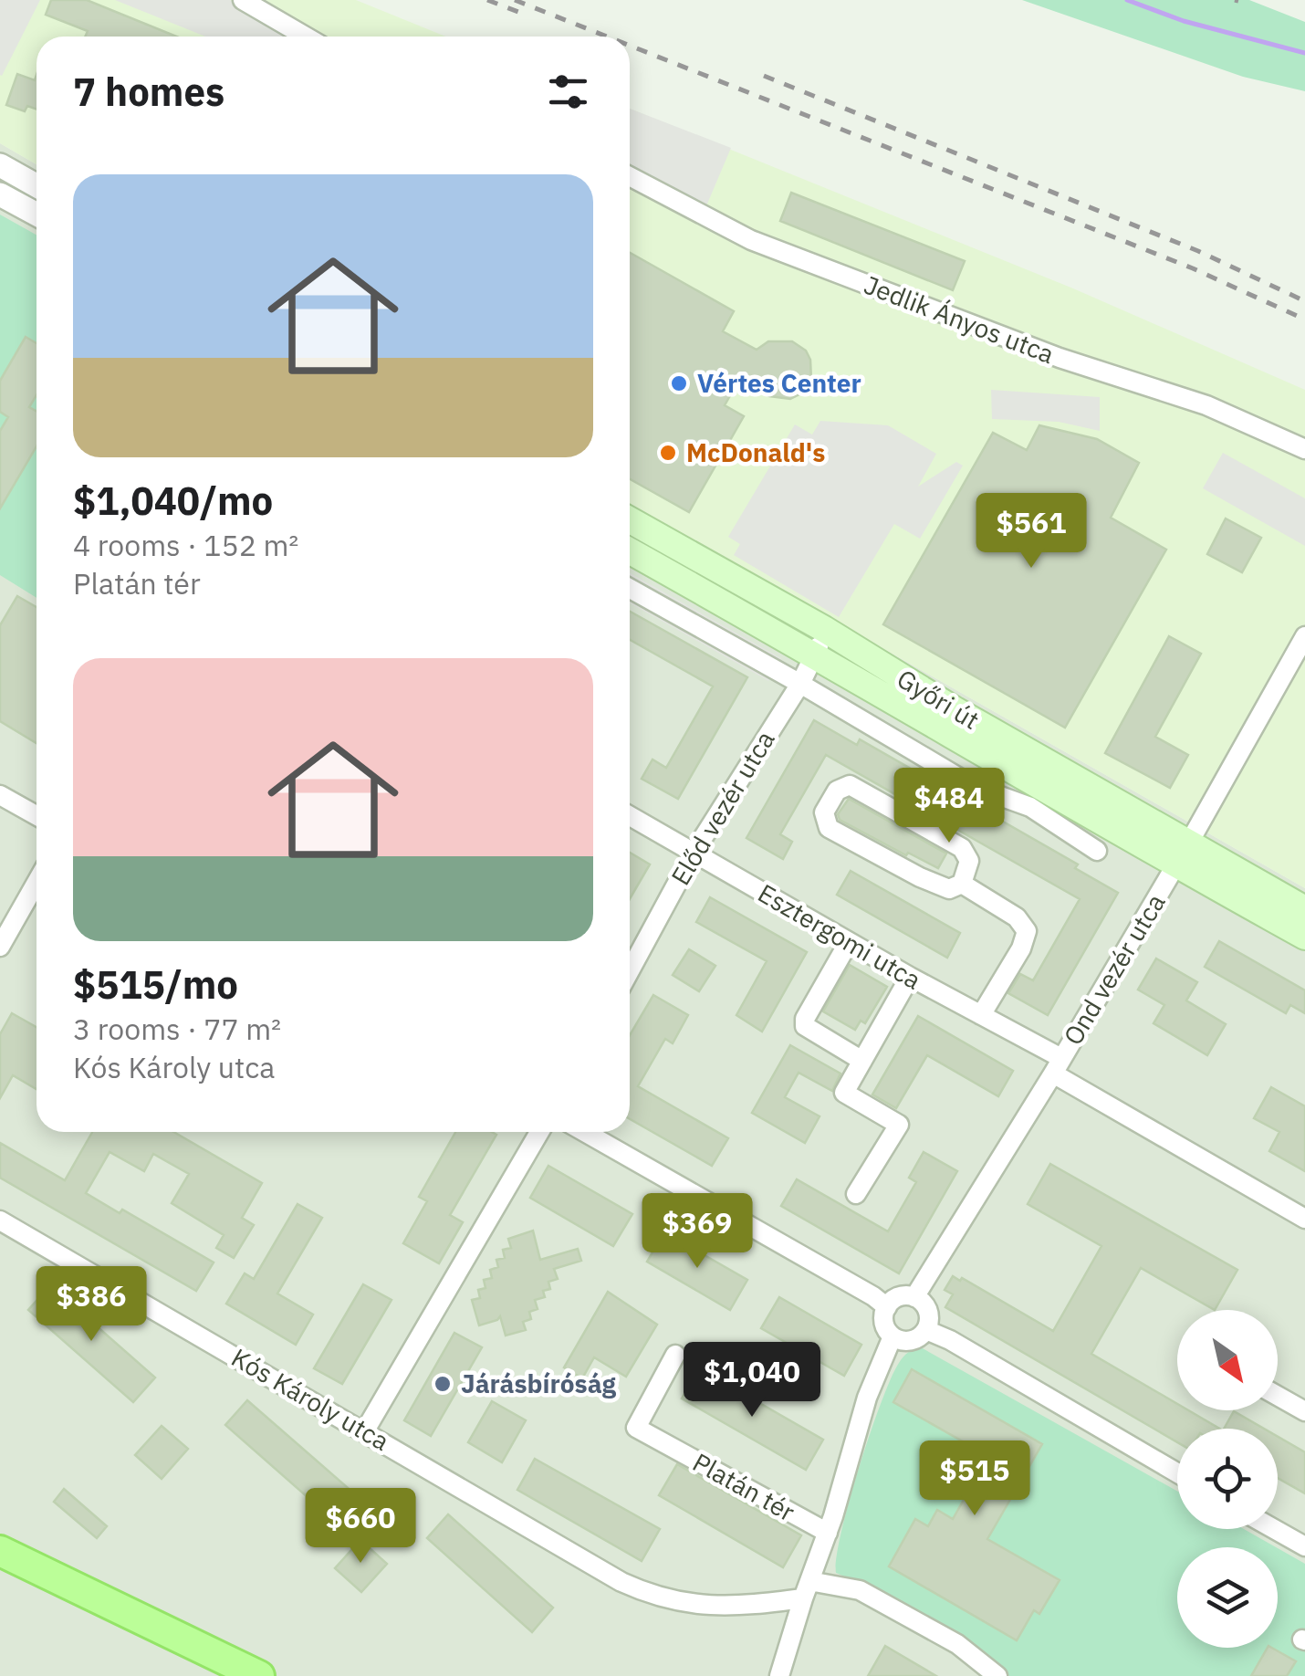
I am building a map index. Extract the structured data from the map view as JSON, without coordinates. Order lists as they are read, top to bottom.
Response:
{
  "streets": {
    "main road": ["Győri út"],
    "street": [
      "Jedlik Ányos utca",
      "Előd vezér utca",
      "Esztergomi utca",
      "Ond vezér utca",
      "Kós Károly utca",
      "Platán tér"
    ]
  },
  "crossings": [
    ["Győri út", "Előd vezér utca"],
    ["Győri út", "Ond vezér utca"],
    ["Előd vezér utca", "Esztergomi utca"],
    ["Esztergomi utca", "Ond vezér utca"]
  ],
  "places": ["Vértes Center", "McDonald's", "Járásbíróság"],
  "north": "bottom right",
  "page": {
    "heading": "7 homes",
    "list": [
      {
        "name": "$1,040/mo",
        "note": "4 rooms · 152 m² · Platán tér"
      },
      {
        "name": "$515/mo",
        "note": "3 rooms · 77 m² · Kós Károly utca"
      }
    ],
    "price": [
      "$561",
      "$484",
      "$369",
      "$386",
      "$1,040",
      "$515",
      "$660"
    ]
  }
}
